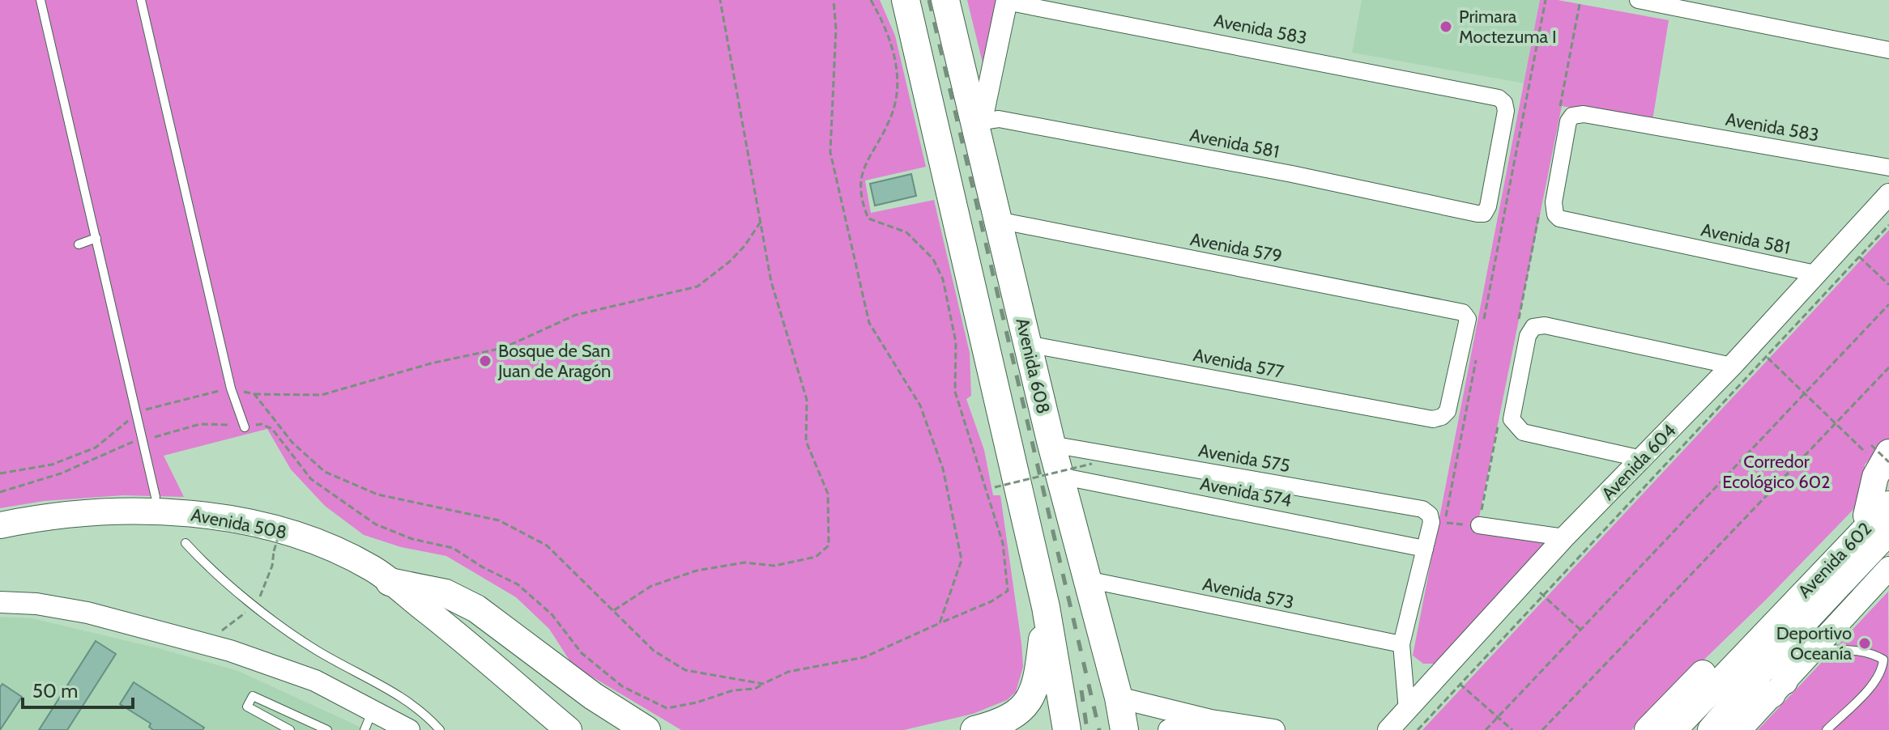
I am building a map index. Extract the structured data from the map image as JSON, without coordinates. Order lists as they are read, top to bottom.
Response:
{
  "streets": {
    "highway": ["Avenida 608"],
    "main road": ["Avenida 508", "Avenida 602"],
    "street": [
      "Avenida 583",
      "Avenida 581",
      "Avenida 579",
      "Avenida 577",
      "Avenida 575",
      "Avenida 604",
      "Avenida 574",
      "Avenida 573"
    ]
  },
  "crossings": [
    ["Avenida 583", "Avenida 581"],
    ["Avenida 581", "Avenida 608"],
    ["Avenida 581", "Avenida 604"],
    ["Avenida 579", "Avenida 577"],
    ["Avenida 579", "Avenida 608"],
    ["Avenida 577", "Avenida 608"],
    ["Avenida 608", "Avenida 575"],
    ["Avenida 608", "Avenida 574"],
    ["Avenida 608", "Avenida 573"]
  ],
  "parks": ["Corredor Ecológico 602"],
  "places": ["Primara Moctezuma I", "Bosque de San Juan de Aragón", "Deportivo Oceanía"],
  "scale_bar": "50 m"
}
